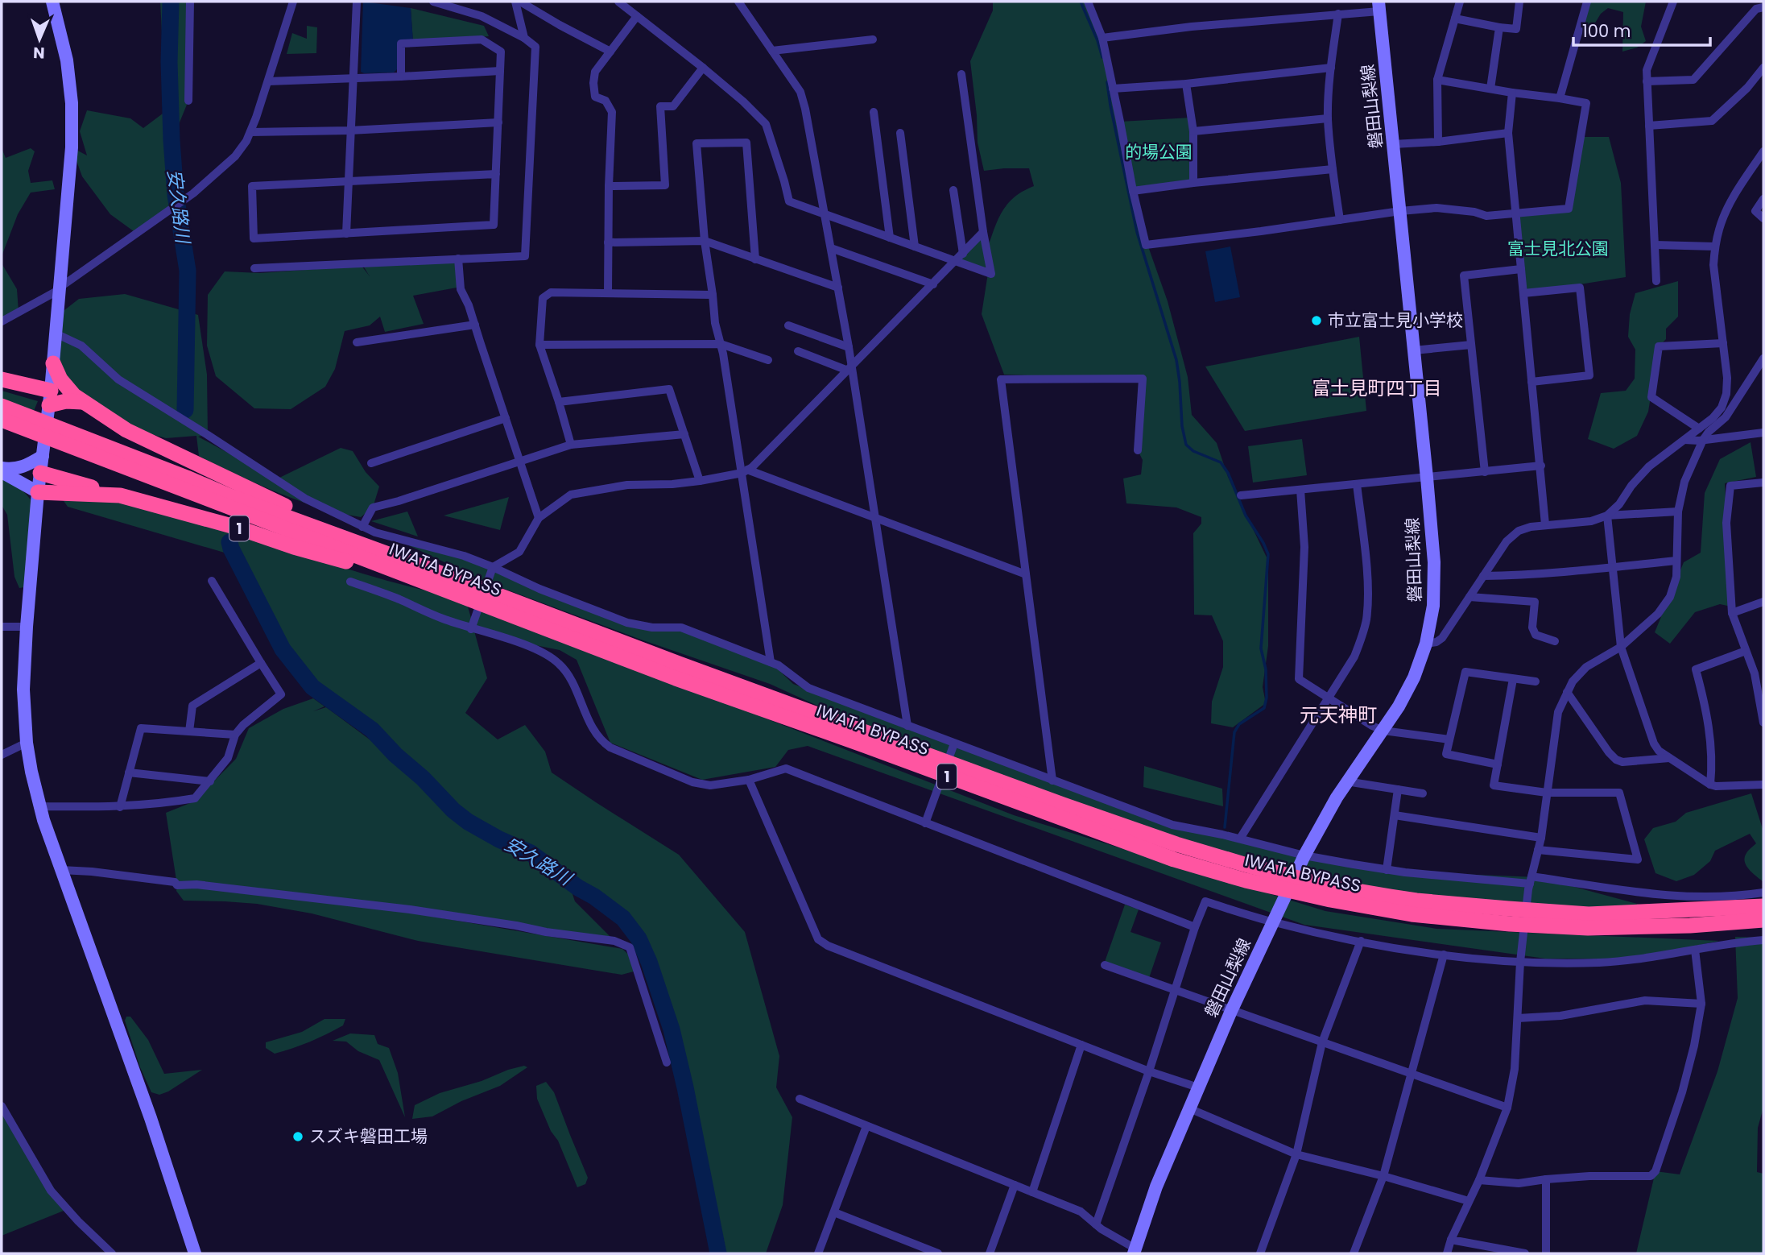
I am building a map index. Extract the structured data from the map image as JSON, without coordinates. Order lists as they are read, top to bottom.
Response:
{
  "streets": {
    "highway": ["1", "IWATA BYPASS"],
    "street": ["磐田山梨線"]
  },
  "crossings": [
    ["1", "IWATA BYPASS"]
  ],
  "districts": ["富士見町四丁目", "元天神町"],
  "water": ["安久路川"],
  "parks": ["的場公園", "富士見北公園"],
  "places": ["市立富士見小学校", "スズキ磐田工場"],
  "scale_bar": "100 m",
  "north": "bottom"
}
